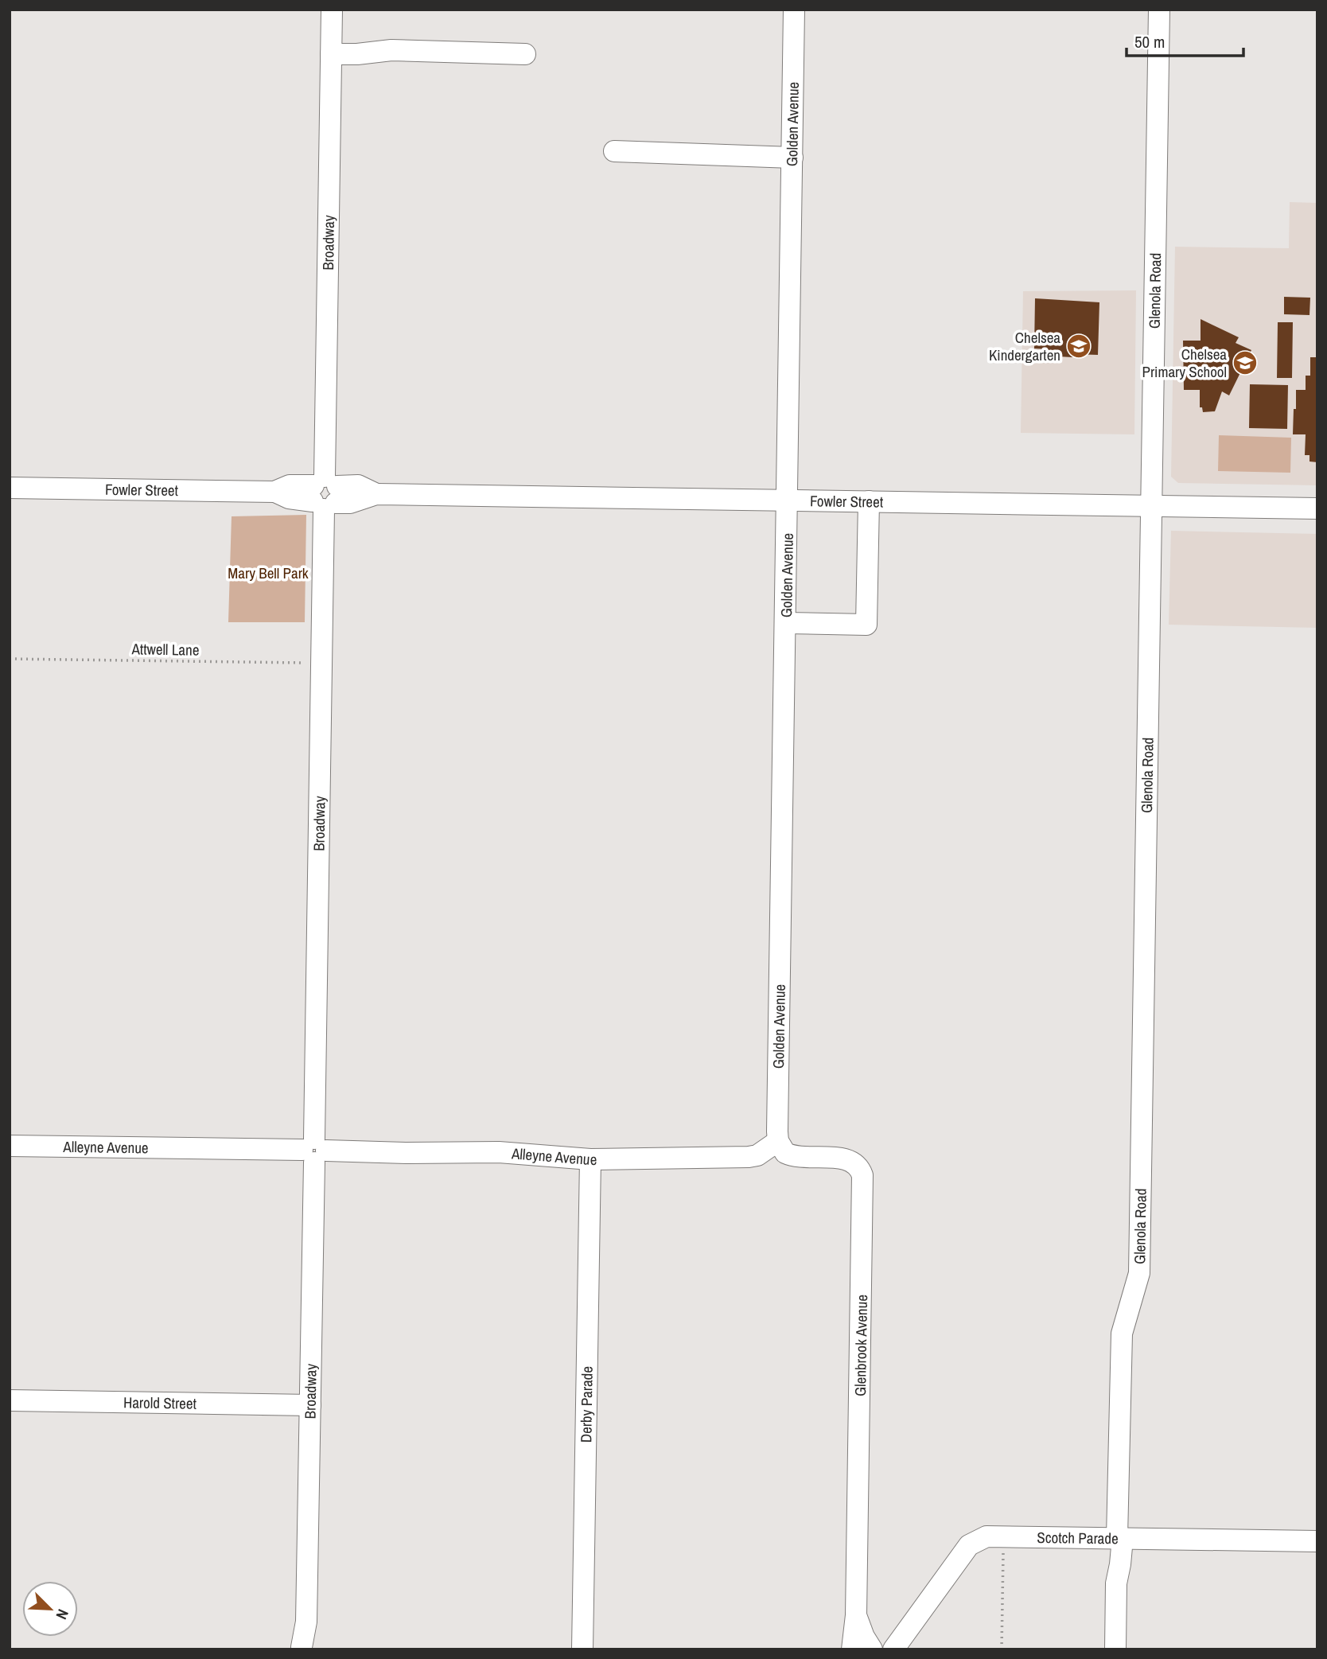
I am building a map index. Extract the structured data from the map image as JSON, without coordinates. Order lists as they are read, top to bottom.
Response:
{
  "streets": {
    "street": [
      "Golden Avenue",
      "Broadway",
      "Glenola Road",
      "Fowler Street",
      "Alleyne Avenue",
      "Glenbrook Avenue",
      "Harold Street",
      "Derby Parade",
      "Scotch Parade"
    ],
    "path": ["Attwell Lane"]
  },
  "crossings": [
    ["Golden Avenue", "Fowler Street"],
    ["Golden Avenue", "Alleyne Avenue"],
    ["Golden Avenue", "Glenbrook Avenue"],
    ["Broadway", "Fowler Street"],
    ["Broadway", "Attwell Lane"],
    ["Broadway", "Alleyne Avenue"],
    ["Broadway", "Harold Street"],
    ["Glenola Road", "Fowler Street"],
    ["Glenola Road", "Scotch Parade"],
    ["Alleyne Avenue", "Glenbrook Avenue"],
    ["Alleyne Avenue", "Derby Parade"]
  ],
  "parks": ["Mary Bell Park"],
  "places": {
    "school or university": ["Chelsea Kindergarten", "Chelsea Primary School"]
  },
  "scale_bar": "50 m",
  "north": "bottom right"
}
